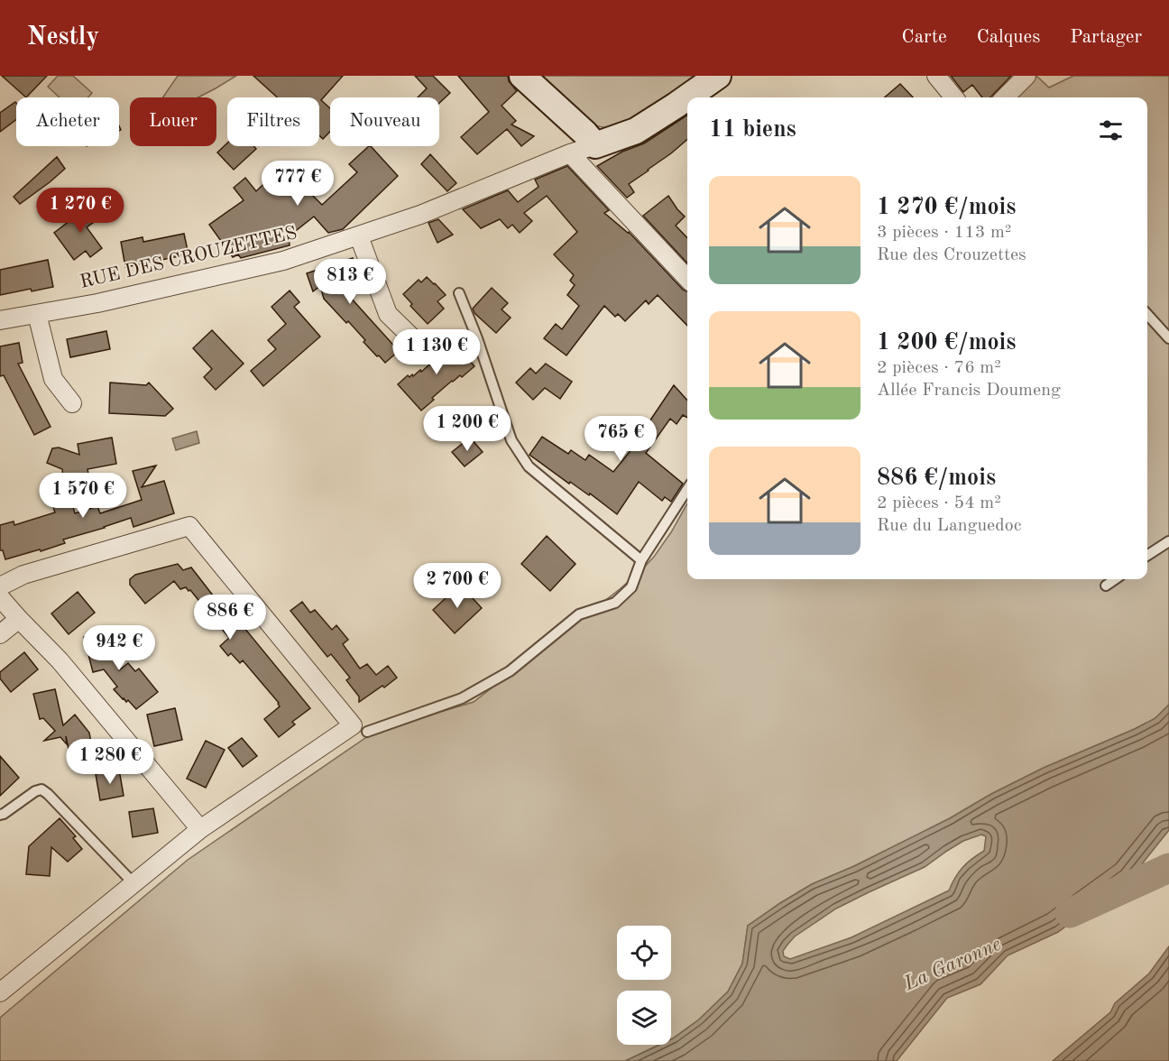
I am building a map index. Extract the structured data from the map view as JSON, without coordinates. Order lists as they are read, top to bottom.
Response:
{
  "streets": {
    "street": ["RUE DES CROUZETTES"]
  },
  "water": ["La Garonne"],
  "page": {
    "header": "Nestly",
    "nav": ["Carte", "Calques", "Partager"],
    "chip": [
      "Acheter",
      "Louer",
      "Filtres",
      "Nouveau"
    ],
    "heading": "11 biens",
    "price": [
      "777 €",
      "1 270 €",
      "813 €",
      "1 130 €",
      "1 200 €",
      "765 €",
      "1 570 €",
      "2 700 €",
      "886 €",
      "942 €",
      "1 280 €"
    ],
    "list": [
      {
        "name": "1 270 €/mois",
        "note": "3 pièces · 113 m² · Rue des Crouzettes"
      },
      {
        "name": "1 200 €/mois",
        "note": "2 pièces · 76 m² · Allée Francis Doumeng"
      },
      {
        "name": "886 €/mois",
        "note": "2 pièces · 54 m² · Rue du Languedoc"
      }
    ]
  }
}
